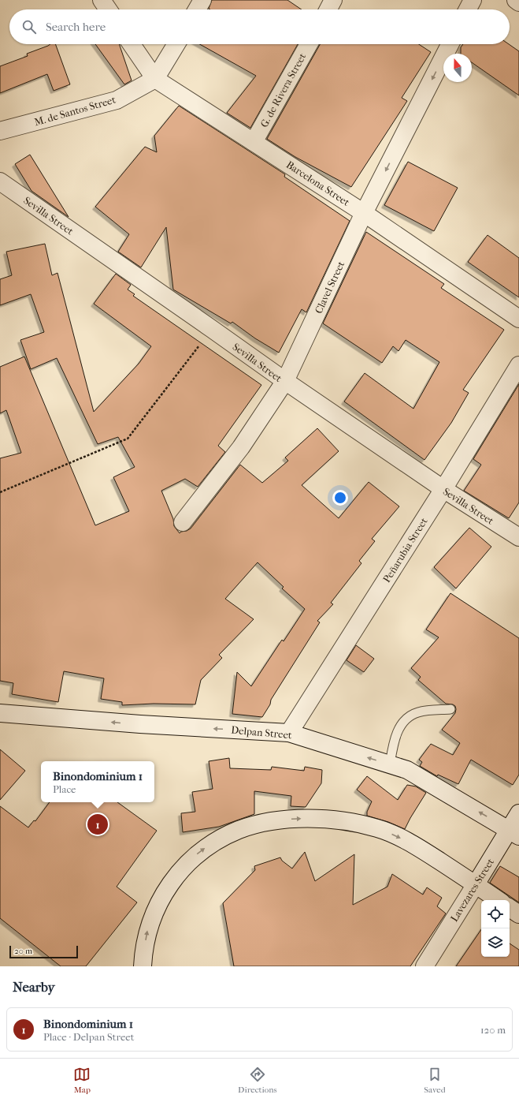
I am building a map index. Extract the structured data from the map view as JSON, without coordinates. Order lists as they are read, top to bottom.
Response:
{
  "streets": {
    "street": [
      "G. de Rivera Street",
      "M. de Santos Street",
      "Barcelona Street",
      "Sevilla Street",
      "Clavel Street",
      "Peñarubia Street",
      "Delpan Street",
      "Lavezares Street"
    ]
  },
  "crossings": [
    ["G. de Rivera Street", "Barcelona Street"],
    ["M. de Santos Street", "Barcelona Street"],
    ["Barcelona Street", "Clavel Street"],
    ["Sevilla Street", "Clavel Street"],
    ["Sevilla Street", "Peñarubia Street"],
    ["Peñarubia Street", "Delpan Street"],
    ["Delpan Street", "Lavezares Street"]
  ],
  "one_way": ["Delpan Street"],
  "scale_bar": "20 m",
  "north": "top",
  "page": {
    "search": "Search here",
    "popup": ["Binondominium 1", "Place"],
    "pins": "1",
    "scale": "20 m",
    "heading": "Nearby",
    "list": [
      {
        "mark": "1",
        "name": "Binondominium 1",
        "note": "Place · Delpan Street",
        "value": "120 m"
      }
    ],
    "nav": ["Map", "Directions", "Saved"]
  }
}
